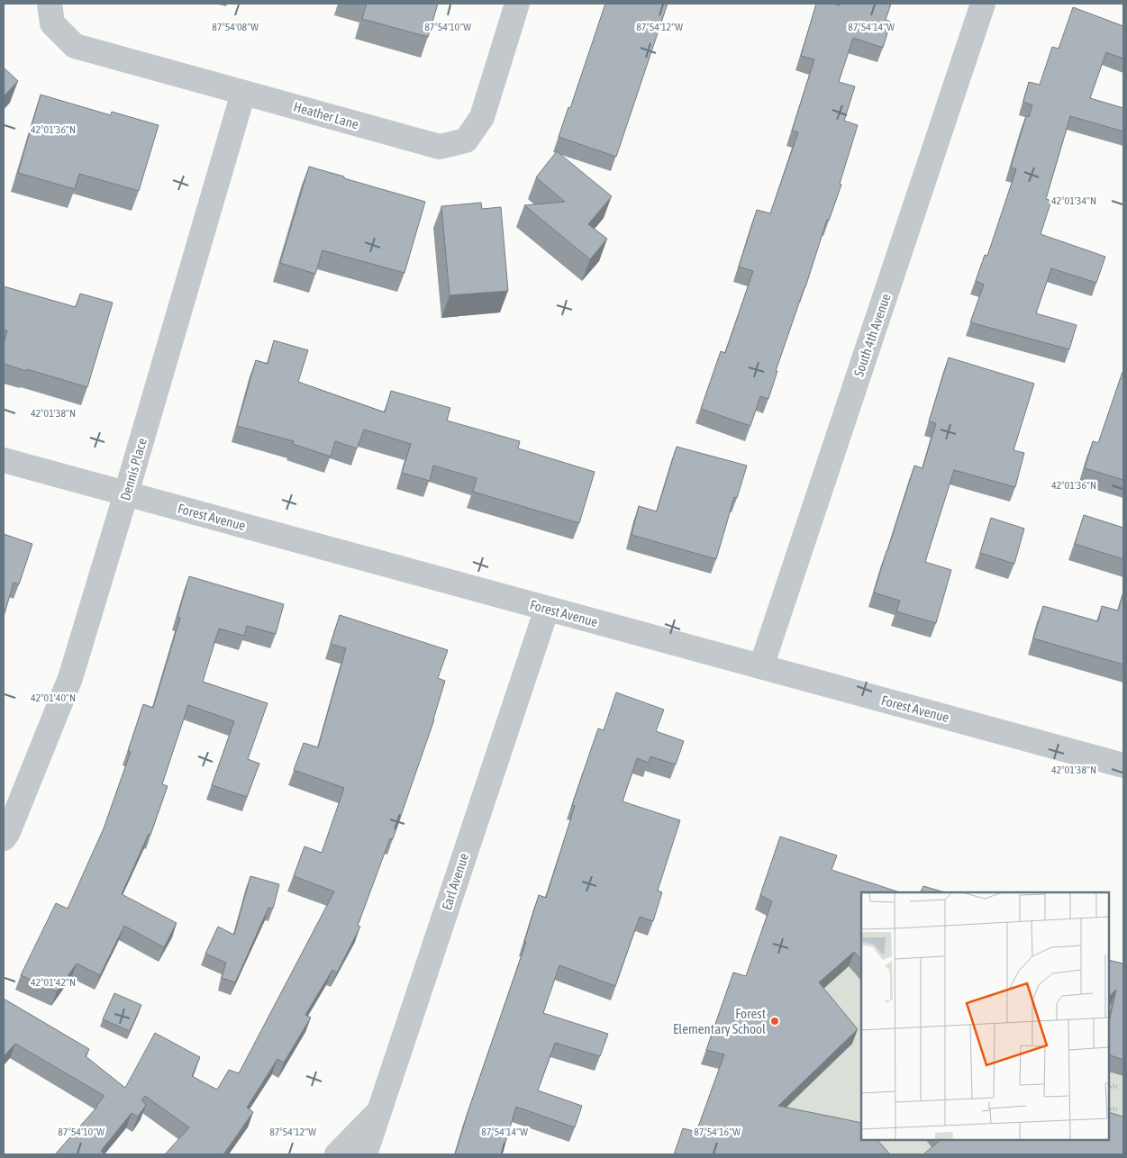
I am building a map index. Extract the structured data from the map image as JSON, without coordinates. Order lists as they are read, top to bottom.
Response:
{
  "streets": {
    "street": [
      "Heather Lane",
      "South 4th Avenue",
      "Dennis Place",
      "Forest Avenue",
      "Earl Avenue"
    ]
  },
  "crossings": [
    ["Heather Lane", "Dennis Place"],
    ["South 4th Avenue", "Forest Avenue"],
    ["Dennis Place", "Forest Avenue"],
    ["Forest Avenue", "Earl Avenue"]
  ],
  "places": ["Forest Elementary School"],
  "coordinates": [
    "87°54'08\"W",
    "87°54'10\"W",
    "87°54'12\"W",
    "87°54'14\"W",
    "42°01'36\"N",
    "42°01'34\"N",
    "42°01'38\"N",
    "42°01'40\"N",
    "42°01'42\"N",
    "87°54'16\"W"
  ]
}
